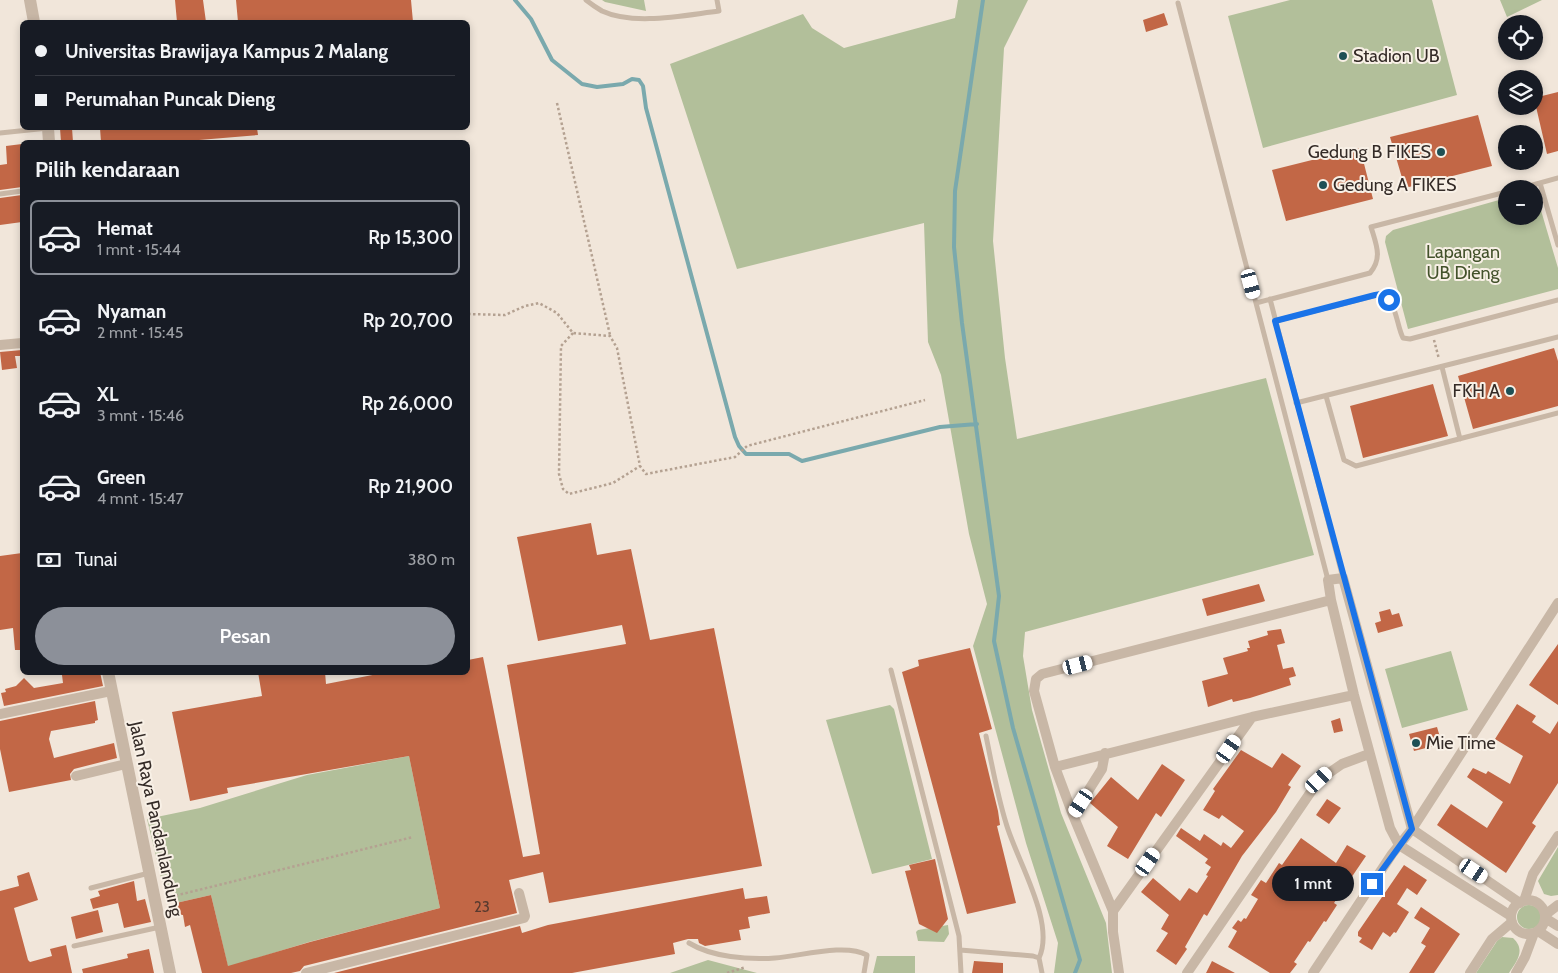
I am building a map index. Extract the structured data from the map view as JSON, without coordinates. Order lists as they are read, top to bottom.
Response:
{
  "streets": {
    "street": ["Jalan Raya Pandanlandung"]
  },
  "parks": ["Lapangan UB Dieng"],
  "places": [
    "Stadion UB",
    "Gedung B FIKES",
    "Gedung A FIKES",
    "FKH A",
    "Mie Time"
  ],
  "house_numbers": ["23"],
  "page": {
    "map_buttons": ["+", "−"],
    "banner": ["Universitas Brawijaya Kampus 2 Malang", "Perumahan Puncak Dieng"],
    "heading": "Pilih kendaraan",
    "list": [
      {
        "name": "Hemat",
        "note": "1 mnt · 15:44",
        "value": "Rp 15,300"
      },
      {
        "name": "Nyaman",
        "note": "2 mnt · 15:45",
        "value": "Rp 20,700"
      },
      {
        "name": "XL",
        "note": "3 mnt · 15:46",
        "value": "Rp 26,000"
      },
      {
        "name": "Green",
        "note": "4 mnt · 15:47",
        "value": "Rp 21,900"
      }
    ],
    "pay": ["Tunai", "380 m"],
    "buttons": "Pesan",
    "bubble": "1 mnt"
  }
}
